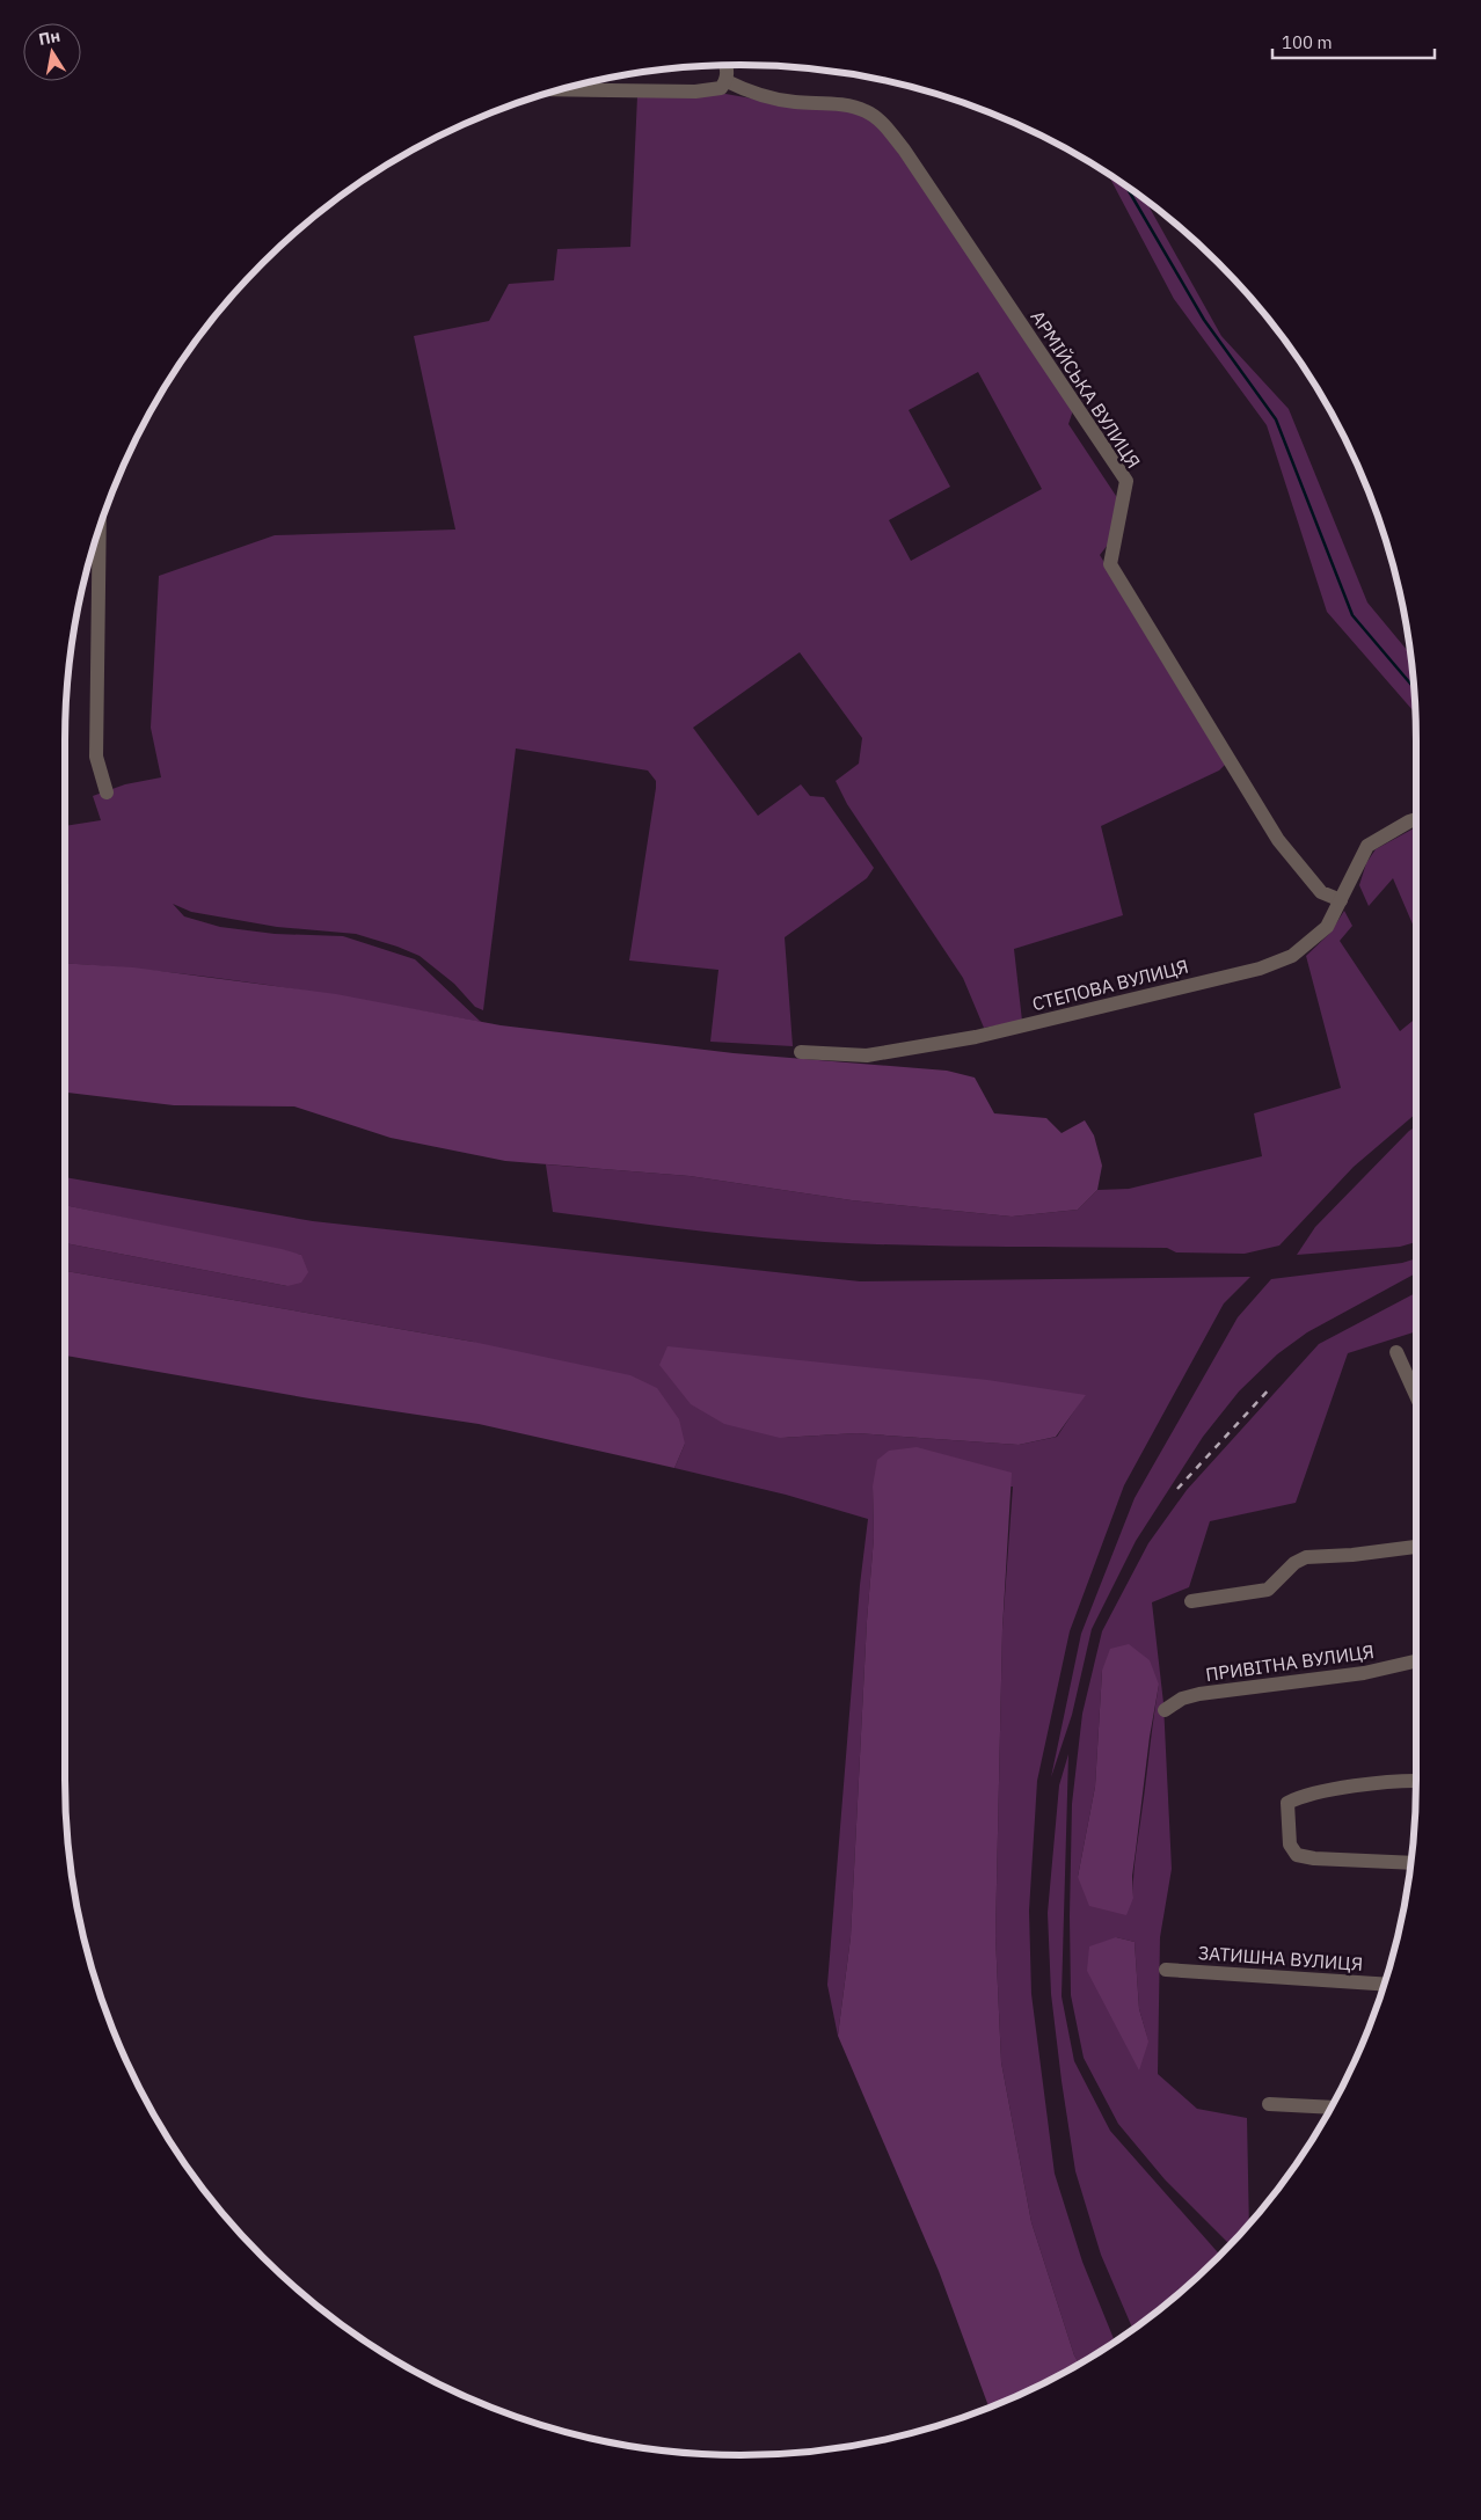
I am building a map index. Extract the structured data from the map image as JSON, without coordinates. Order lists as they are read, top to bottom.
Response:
{
  "streets": {
    "street": [
      "АРМІЙСЬКА ВУЛИЦЯ",
      "СТЕПОВА ВУЛИЦЯ",
      "ПРИВІТНА ВУЛИЦЯ",
      "ЗАТИШНА ВУЛИЦЯ"
    ]
  },
  "crossings": [
    ["АРМІЙСЬКА ВУЛИЦЯ", "СТЕПОВА ВУЛИЦЯ"]
  ],
  "scale_bar": "100 m",
  "north": "top"
}
